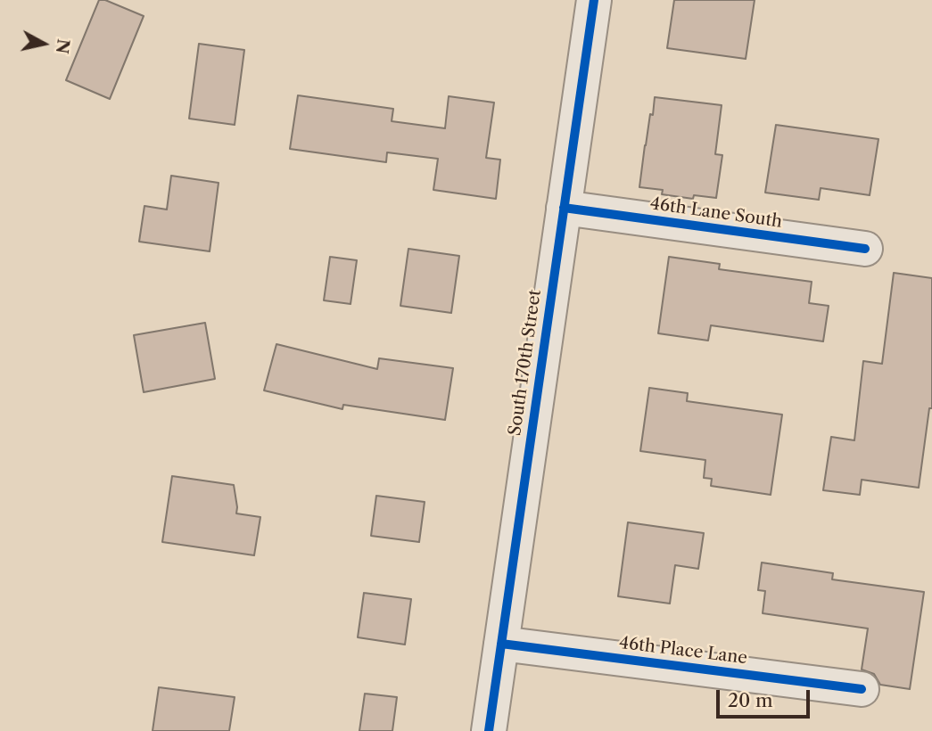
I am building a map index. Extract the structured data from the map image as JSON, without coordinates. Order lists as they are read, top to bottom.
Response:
{
  "streets": {
    "street": ["46th Lane South", "South 170th Street", "46th Place Lane"]
  },
  "crossings": [
    ["46th Lane South", "South 170th Street"],
    ["South 170th Street", "46th Place Lane"]
  ],
  "scale_bar": "20 m",
  "north": "right"
}
